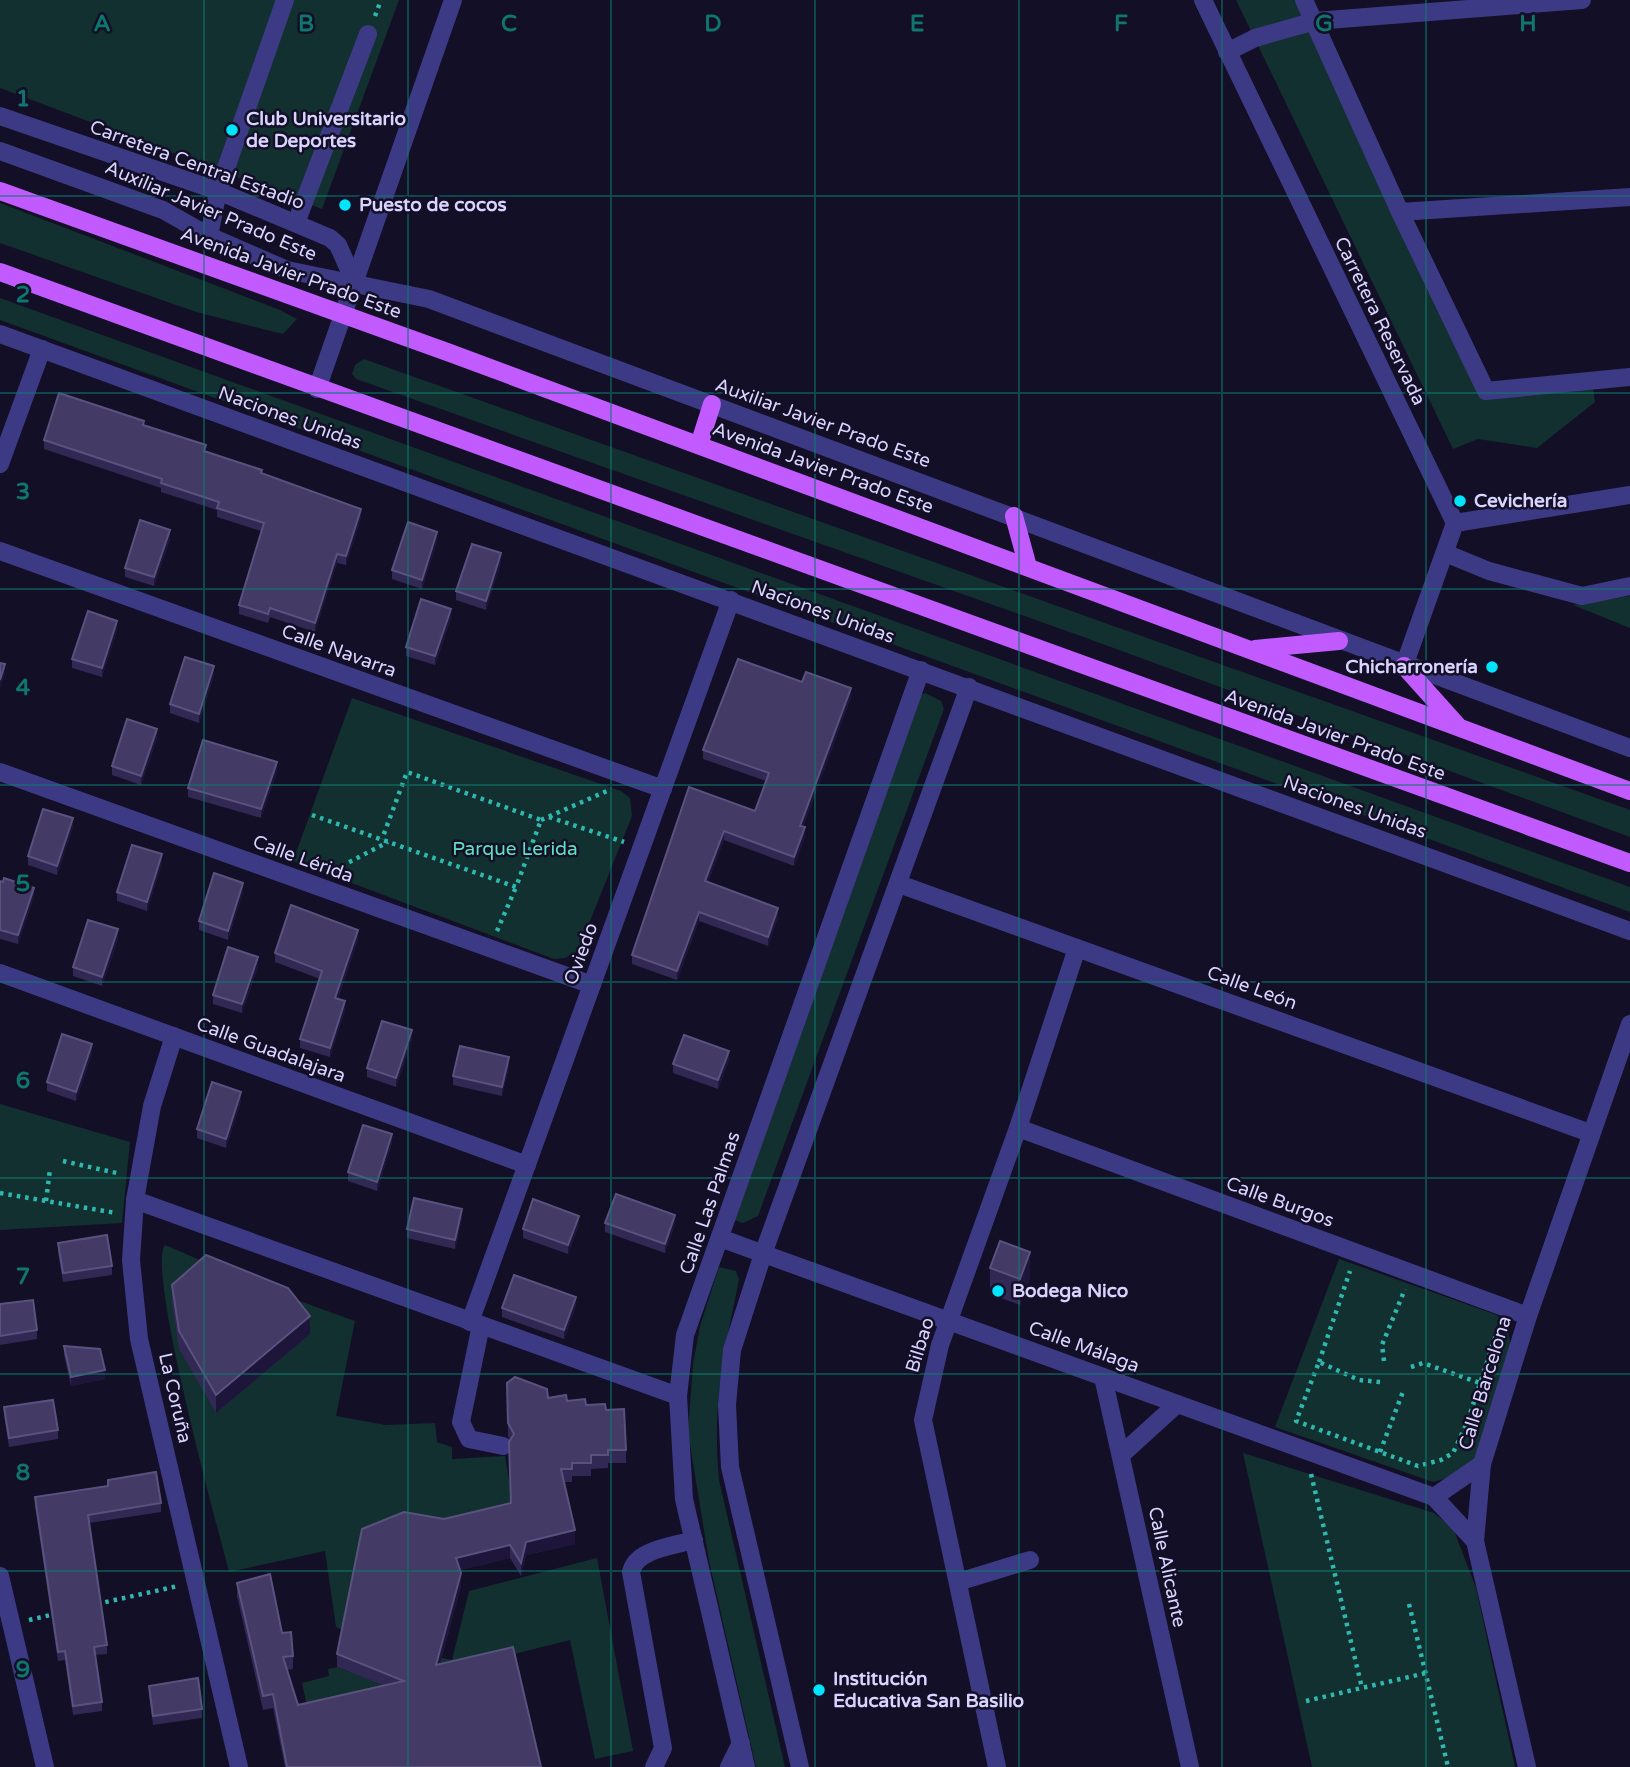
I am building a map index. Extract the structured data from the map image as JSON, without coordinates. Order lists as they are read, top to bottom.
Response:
{
  "streets": {
    "main road": ["Avenida Javier Prado Este"],
    "street": [
      "Carretera Central Estadio",
      "Auxiliar Javier Prado Este",
      "Carretera Reservada",
      "Naciones Unidas",
      "Calle Navarra",
      "Calle Lérida",
      "Oviedo",
      "Calle León",
      "Calle Guadalajara",
      "Calle Burgos",
      "Calle Las Palmas",
      "Bilbao",
      "Calle Málaga",
      "Calle Barcelona",
      "La Coruña",
      "Calle Alicante"
    ]
  },
  "crossings": [
    ["Carretera Central Estadio", "Auxiliar Javier Prado Este"],
    ["Naciones Unidas", "Oviedo"],
    ["Naciones Unidas", "Calle Las Palmas"],
    ["Calle Navarra", "Oviedo"],
    ["Calle Lérida", "Oviedo"],
    ["Oviedo", "Calle Guadalajara"],
    ["Calle León", "Bilbao"],
    ["Calle León", "Calle Barcelona"],
    ["Calle Guadalajara", "La Coruña"],
    ["Calle Burgos", "Bilbao"],
    ["Calle Burgos", "Calle Barcelona"],
    ["Calle Las Palmas", "Calle Málaga"],
    ["Bilbao", "Calle Málaga"],
    ["Calle Málaga", "Calle Barcelona"],
    ["Calle Málaga", "Calle Alicante"]
  ],
  "parks": ["Parque Lerida"],
  "places": [
    "Club Universitario de Deportes",
    "Puesto de cocos",
    "Cevichería",
    "Chicharronería",
    "Bodega Nico",
    "Institución Educativa San Basilio"
  ],
  "grid": {
    "columns": [
      "A",
      "B",
      "C",
      "D",
      "E",
      "F",
      "G",
      "H"
    ],
    "rows": [
      "1",
      "2",
      "3",
      "4",
      "5",
      "6",
      "7",
      "8",
      "9"
    ]
  }
}
